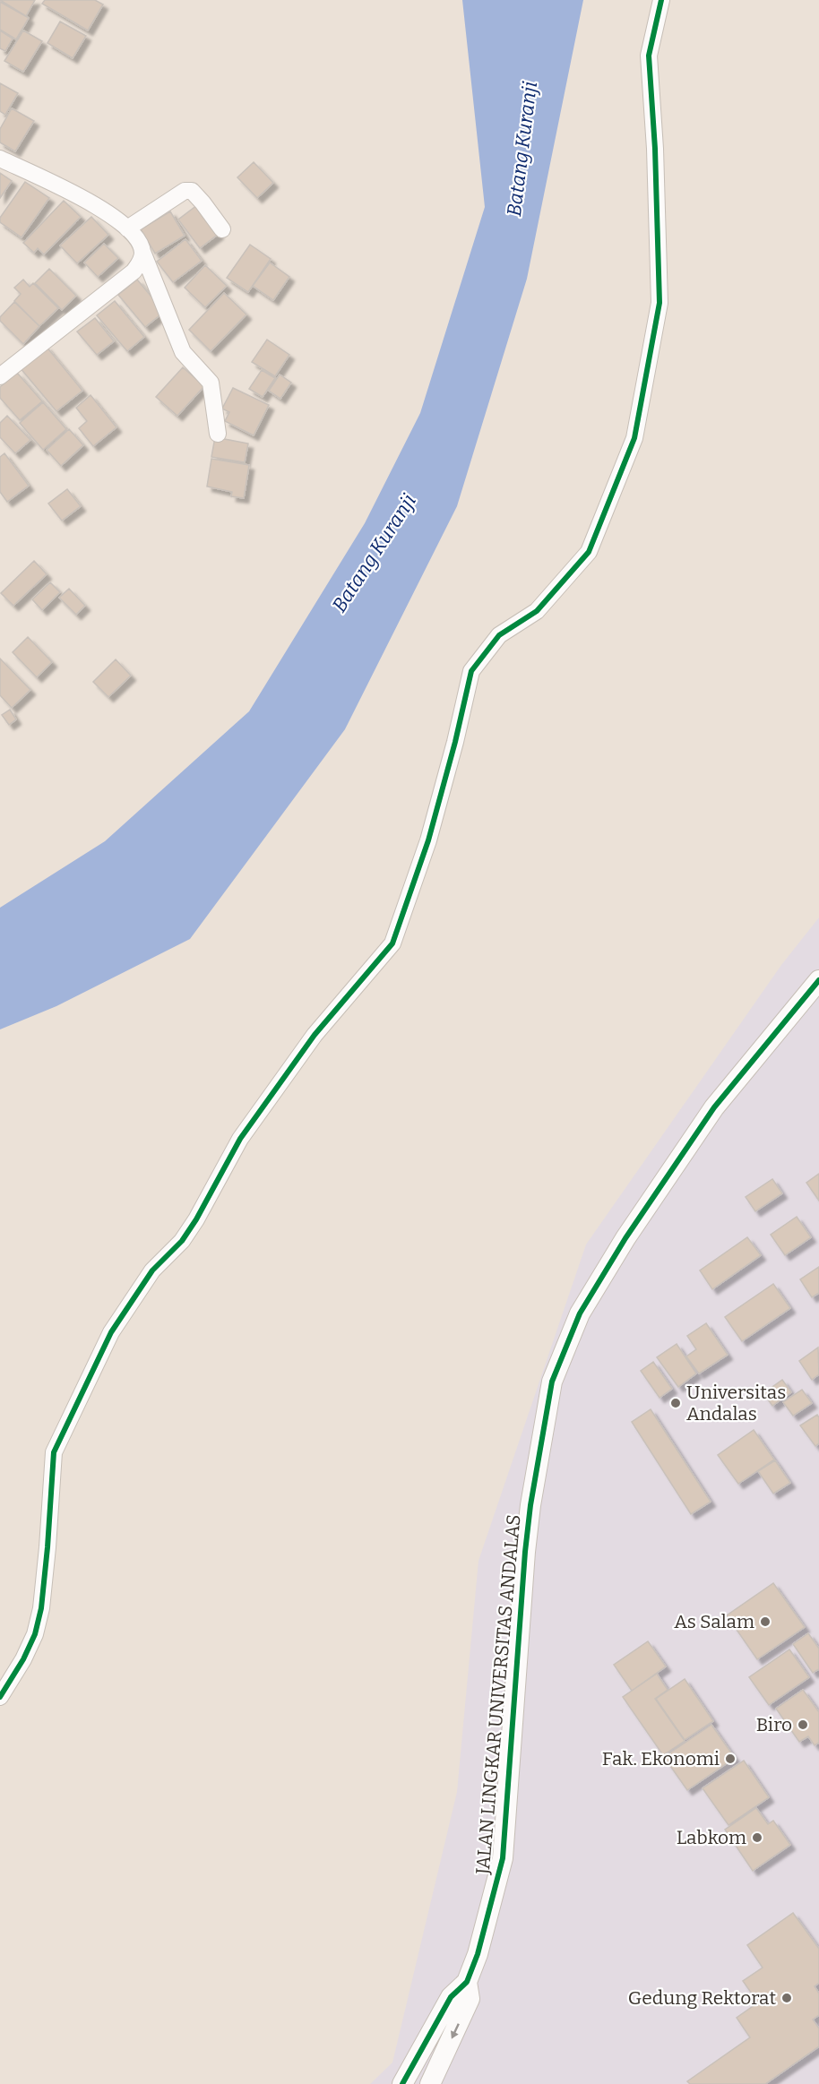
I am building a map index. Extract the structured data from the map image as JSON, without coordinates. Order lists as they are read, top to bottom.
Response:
{
  "streets": {
    "street": ["JALAN LINGKAR UNIVERSITAS ANDALAS"]
  },
  "water": ["Batang Kuranji"],
  "places": [
    "Universitas Andalas",
    "As Salam",
    "Biro",
    "Fak. Ekonomi",
    "Labkom",
    "Gedung Rektorat"
  ]
}
